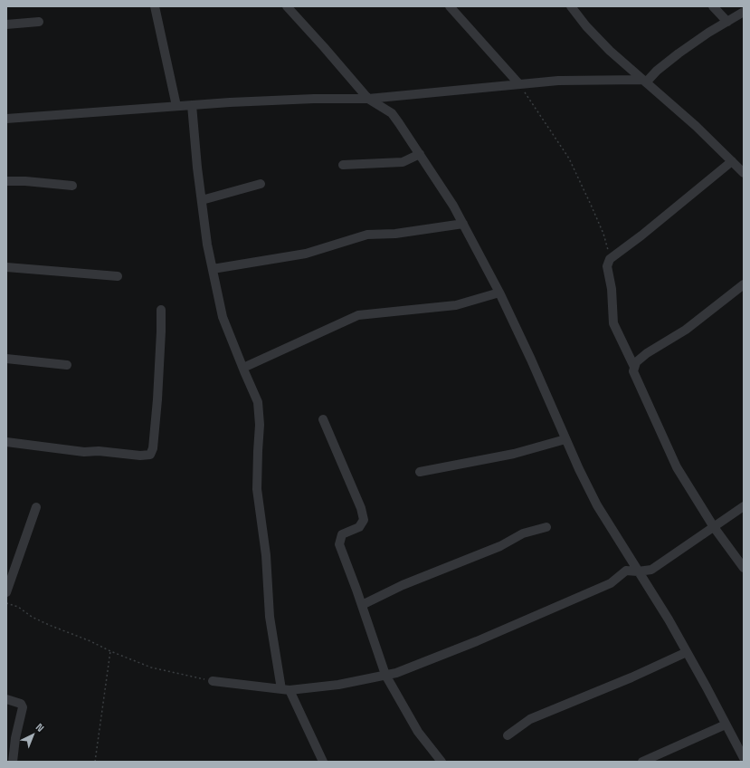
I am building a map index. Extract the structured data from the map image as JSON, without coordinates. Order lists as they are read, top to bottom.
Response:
{
  "north": "top right"
}
